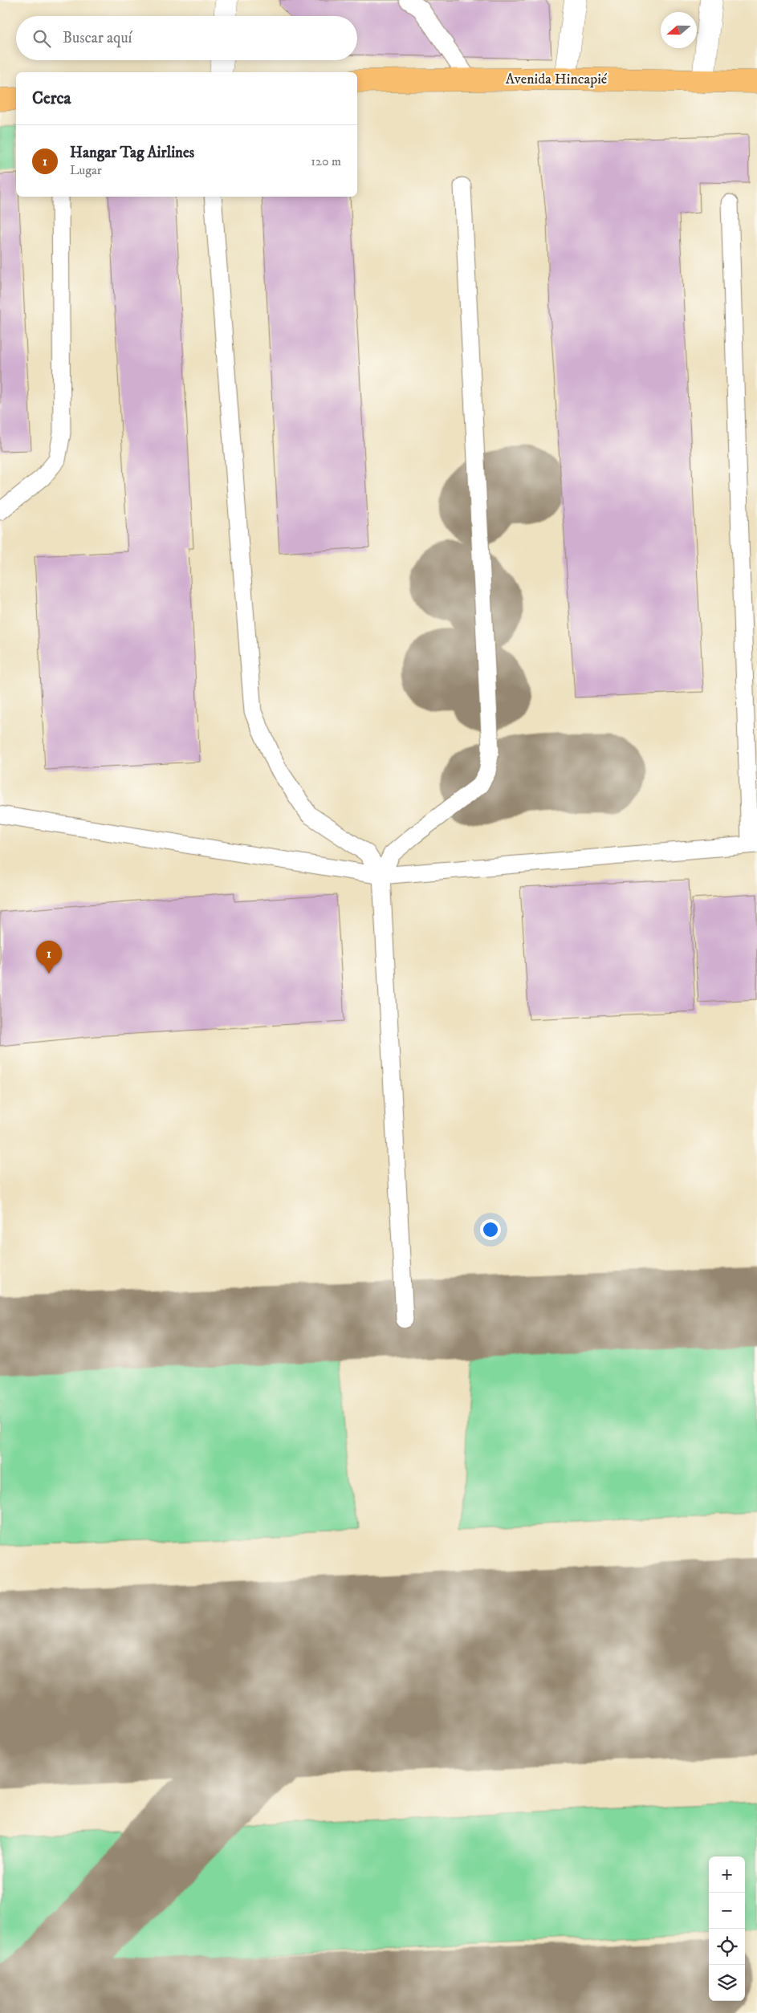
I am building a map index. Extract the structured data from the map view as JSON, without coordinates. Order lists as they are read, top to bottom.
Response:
{
  "streets": {
    "main road": ["Avenida Hincapié"]
  },
  "north": "left",
  "page": {
    "search": "Buscar aquí",
    "heading": "Cerca",
    "list": [
      {
        "mark": "1",
        "name": "Hangar Tag Airlines",
        "note": "Lugar",
        "value": "120 m"
      }
    ],
    "pins": "1",
    "map_buttons": ["+", "−"]
  }
}
